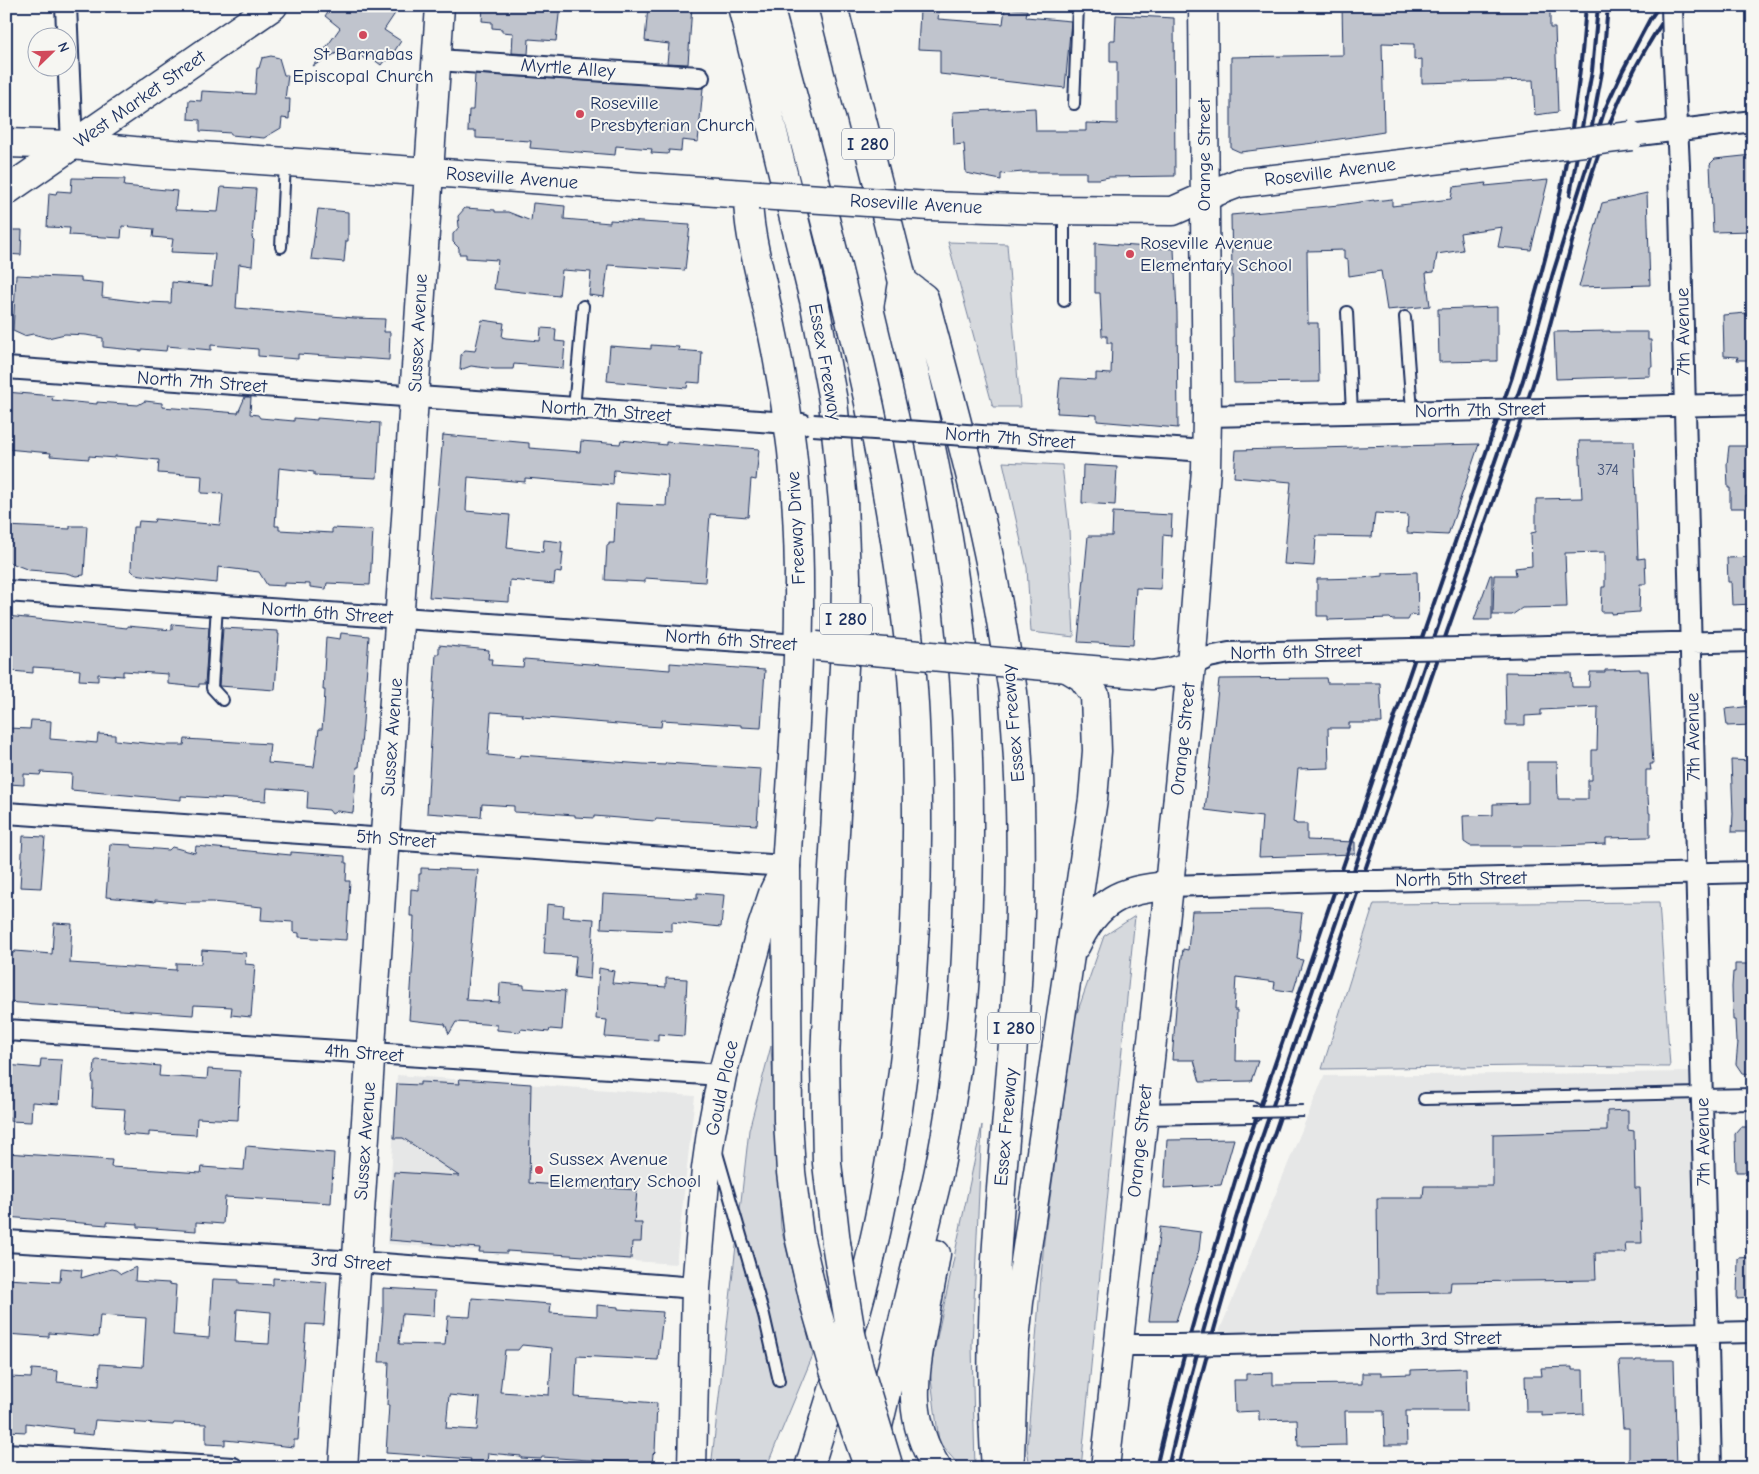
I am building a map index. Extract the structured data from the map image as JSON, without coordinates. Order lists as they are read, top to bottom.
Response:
{
  "streets": {
    "main road": [
      "West Market Street",
      "I 280",
      "Orange Street",
      "Roseville Avenue",
      "Sussex Avenue",
      "Essex Freeway",
      "Freeway Drive",
      "North 6th Street",
      "Gould Place"
    ],
    "street": [
      "Myrtle Alley",
      "7th Avenue",
      "North 7th Street",
      "5th Street",
      "North 5th Street",
      "4th Street",
      "3rd Street",
      "North 3rd Street"
    ]
  },
  "crossings": [
    ["Myrtle Alley", "Sussex Avenue"],
    ["West Market Street", "Roseville Avenue"],
    ["I 280", "Essex Freeway"],
    ["Orange Street", "Roseville Avenue"],
    ["Orange Street", "North 7th Street"],
    ["Orange Street", "North 6th Street"],
    ["Orange Street", "North 5th Street"],
    ["Orange Street", "North 3rd Street"],
    ["Roseville Avenue", "7th Avenue"],
    ["Roseville Avenue", "Sussex Avenue"],
    ["Roseville Avenue", "Freeway Drive"],
    ["7th Avenue", "North 7th Street"],
    ["7th Avenue", "North 6th Street"],
    ["7th Avenue", "North 5th Street"],
    ["7th Avenue", "North 3rd Street"],
    ["Sussex Avenue", "North 7th Street"],
    ["Sussex Avenue", "North 6th Street"],
    ["Sussex Avenue", "5th Street"],
    ["Sussex Avenue", "4th Street"],
    ["Sussex Avenue", "3rd Street"],
    ["North 7th Street", "Freeway Drive"],
    ["Freeway Drive", "North 6th Street"],
    ["Freeway Drive", "5th Street"],
    ["Freeway Drive", "Gould Place"],
    ["5th Street", "Gould Place"],
    ["4th Street", "Gould Place"],
    ["Gould Place", "3rd Street"]
  ],
  "places": [
    "St Barnabas Episcopal Church",
    "Roseville Presbyterian Church",
    "Roseville Avenue Elementary School",
    "Sussex Avenue Elementary School"
  ],
  "house_numbers": ["374"],
  "north": "top right"
}
